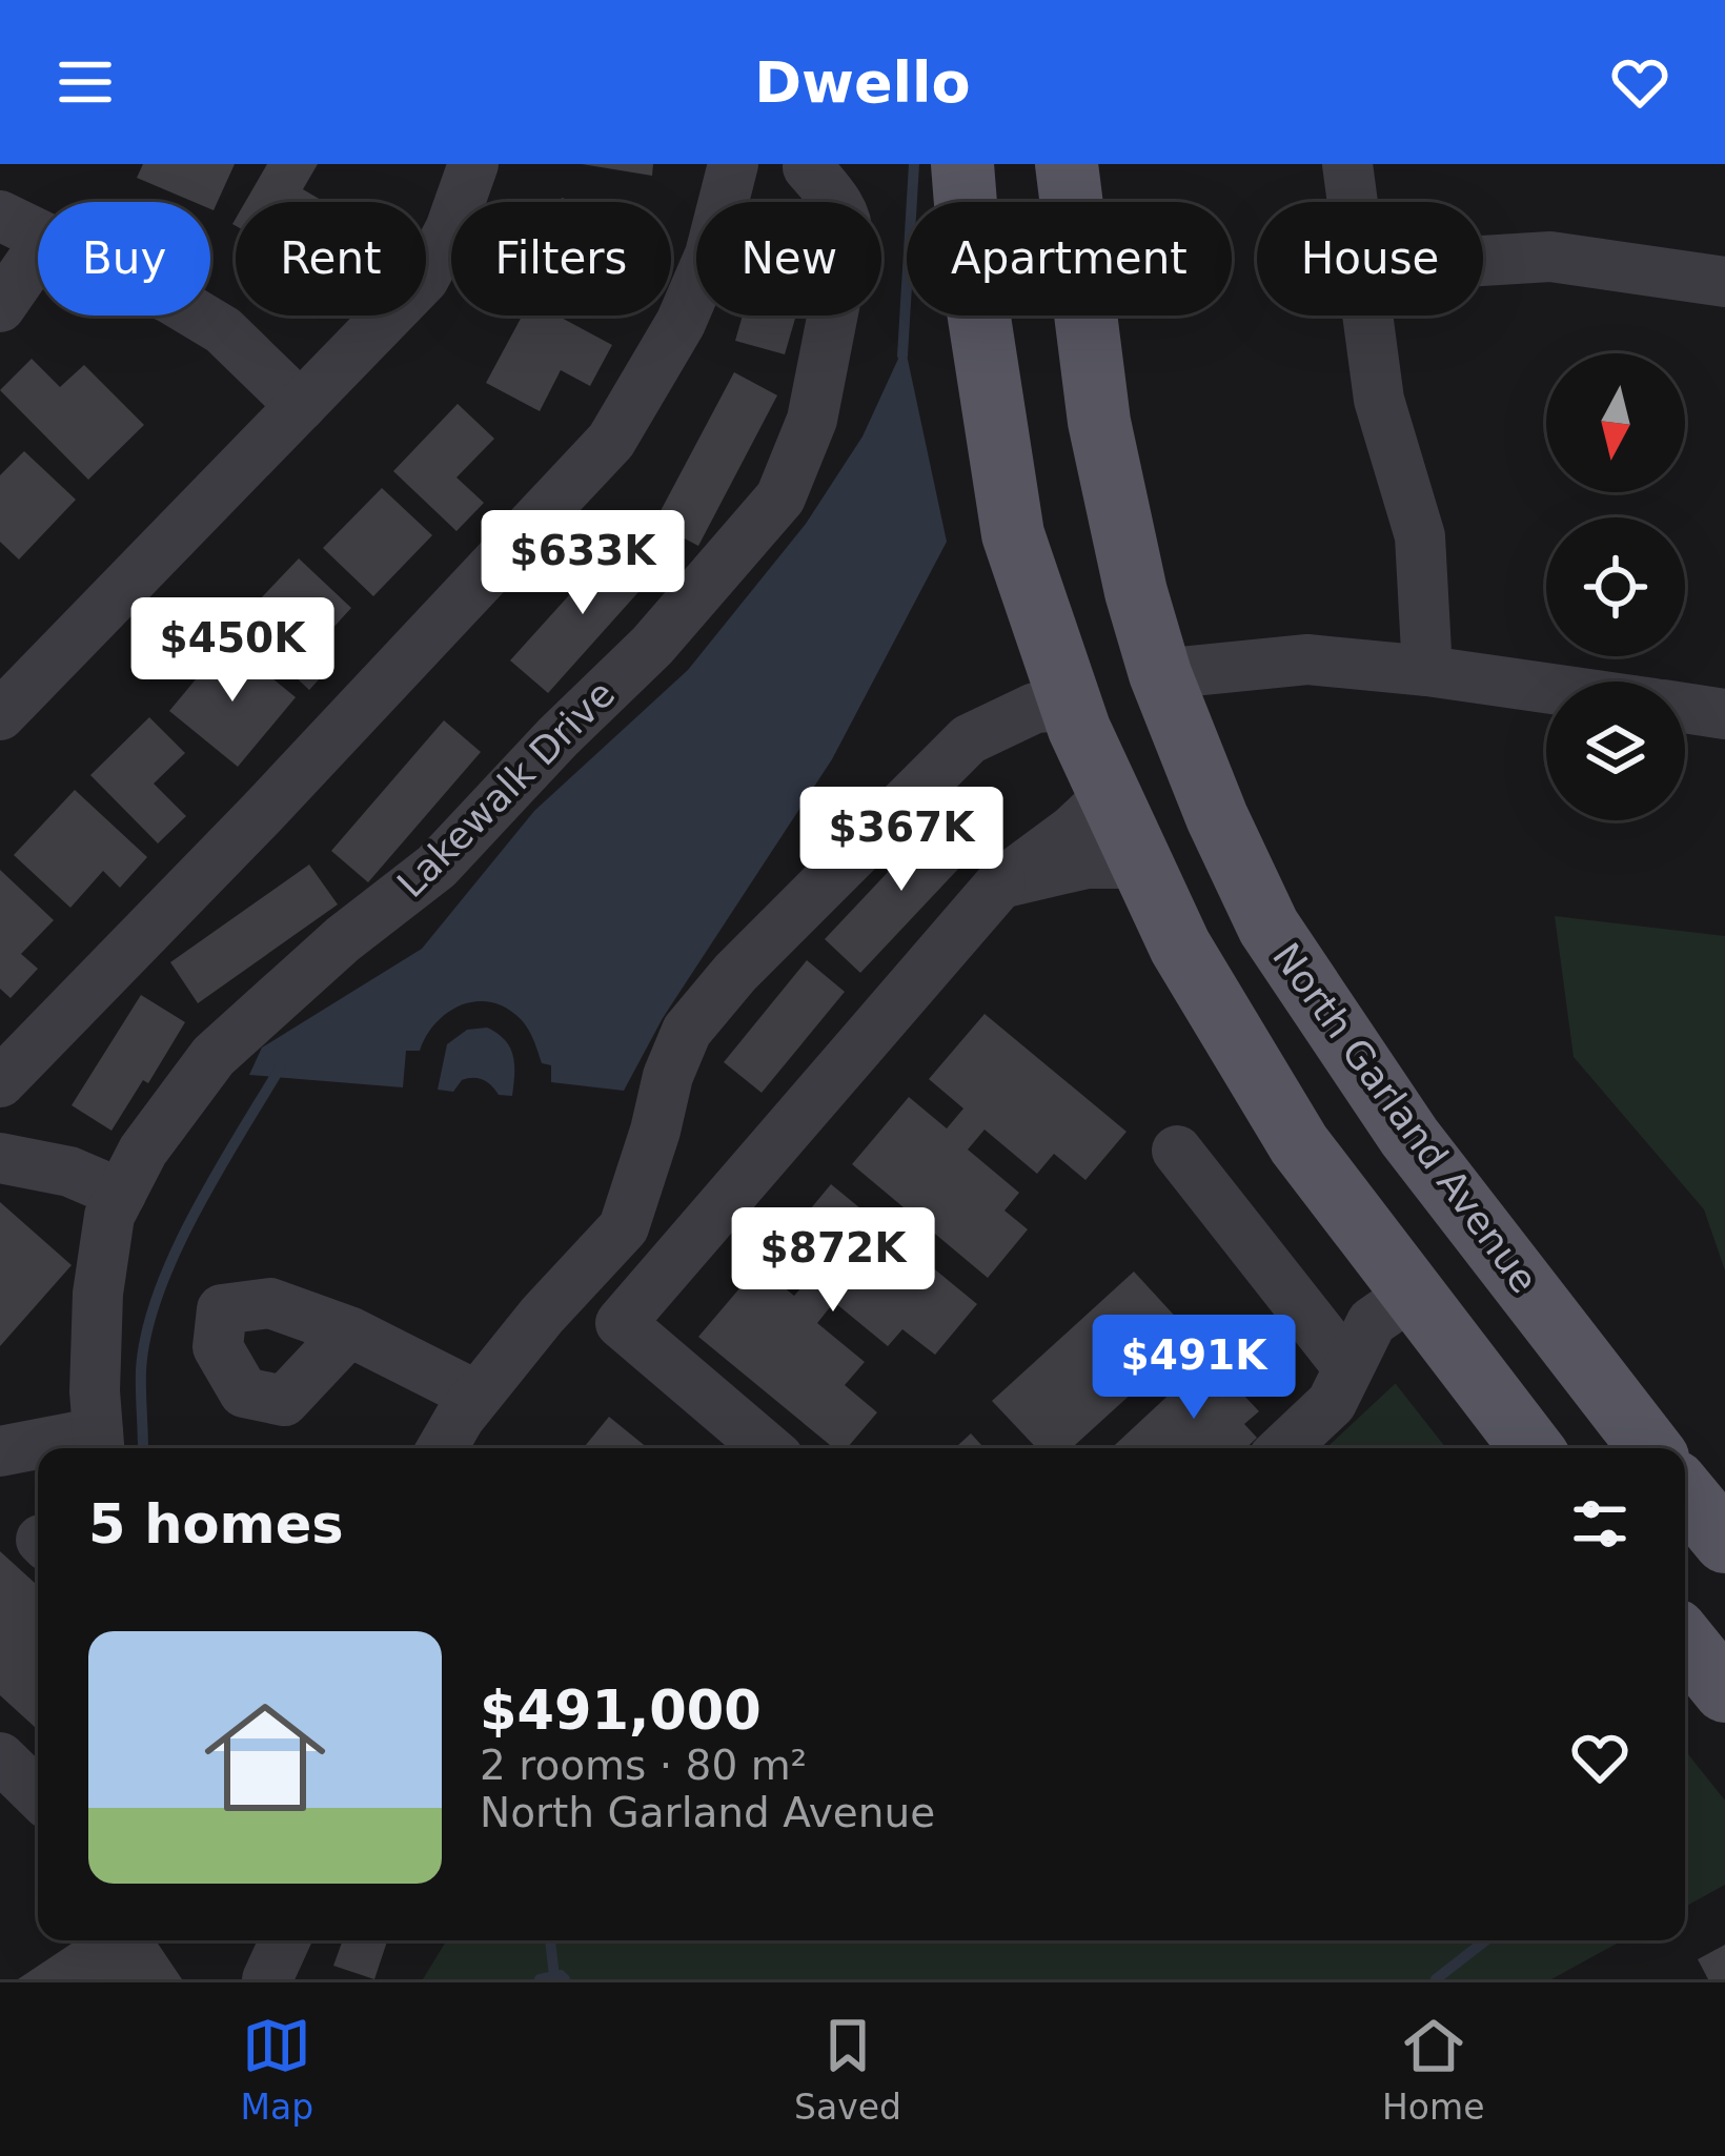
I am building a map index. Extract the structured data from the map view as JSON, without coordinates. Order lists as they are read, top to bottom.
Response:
{
  "streets": {
    "main road": ["North Garland Avenue"],
    "street": ["Lakewalk Drive"]
  },
  "north": "bottom",
  "page": {
    "header": "Dwello",
    "chip": [
      "Buy",
      "Rent",
      "Filters",
      "New",
      "Apartment",
      "House"
    ],
    "price": [
      "$633K",
      "$450K",
      "$367K",
      "$872K",
      "$491K"
    ],
    "heading": "5 homes",
    "list": [
      {
        "name": "$491,000",
        "note": "2 rooms · 80 m² · North Garland Avenue"
      }
    ],
    "tabs": ["Map", "Saved", "Home"]
  }
}
